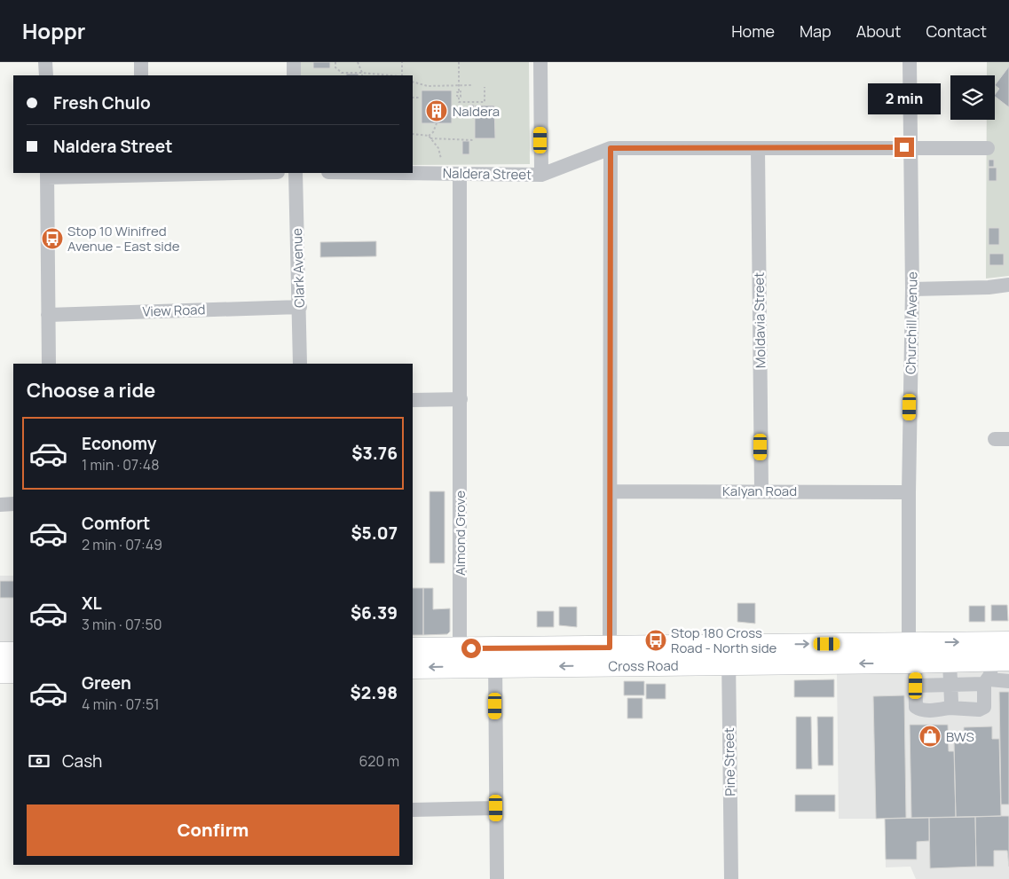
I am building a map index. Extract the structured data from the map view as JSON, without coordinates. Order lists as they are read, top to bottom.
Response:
{
  "streets": {
    "highway": ["Cross Road"],
    "street": [
      "Naldera Street",
      "Clark Avenue",
      "View Road",
      "Moldavia Street",
      "Churchill Avenue",
      "Kalyan Road",
      "Almond Grove",
      "Pine Street"
    ]
  },
  "crossings": [
    ["Naldera Street", "Moldavia Street"],
    ["Naldera Street", "Churchill Avenue"],
    ["Naldera Street", "Almond Grove"],
    ["Clark Avenue", "View Road"],
    ["Moldavia Street", "Kalyan Road"],
    ["Churchill Avenue", "Kalyan Road"],
    ["Churchill Avenue", "Cross Road"],
    ["Almond Grove", "Cross Road"],
    ["Cross Road", "Pine Street"]
  ],
  "places": {
    "building": ["Naldera"],
    "bus stop": ["Stop 10 Winifred Avenue - East side", "Stop 180 Cross Road - North side"],
    "shop": ["BWS"]
  },
  "page": {
    "header": "Hoppr",
    "nav": [
      "Home",
      "Map",
      "About",
      "Contact"
    ],
    "banner": ["Fresh Chulo", "Naldera Street"],
    "bubble": "2 min",
    "heading": "Choose a ride",
    "list": [
      {
        "name": "Economy",
        "note": "1 min · 07:48",
        "value": "$3.76"
      },
      {
        "name": "Comfort",
        "note": "2 min · 07:49",
        "value": "$5.07"
      },
      {
        "name": "XL",
        "note": "3 min · 07:50",
        "value": "$6.39"
      },
      {
        "name": "Green",
        "note": "4 min · 07:51",
        "value": "$2.98"
      }
    ],
    "pay": ["Cash", "620 m"],
    "buttons": "Confirm"
  }
}
